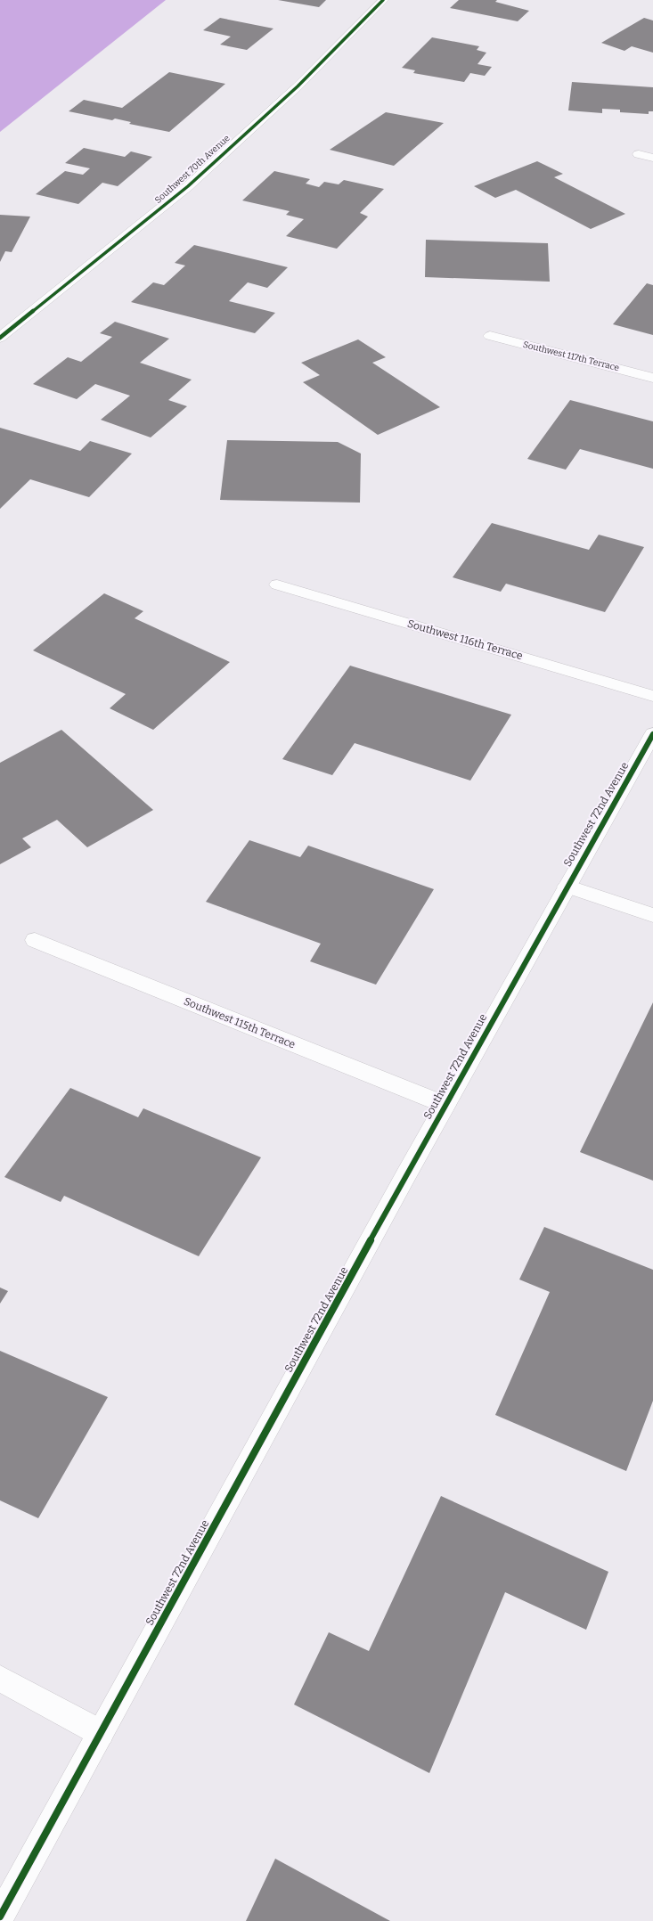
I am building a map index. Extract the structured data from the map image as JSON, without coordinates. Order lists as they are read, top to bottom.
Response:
{
  "streets": {
    "street": [
      "Southwest 70th Avenue",
      "Southwest 117th Terrace",
      "Southwest 116th Terrace",
      "Southwest 72nd Avenue",
      "Southwest 115th Terrace"
    ]
  },
  "crossings": [
    ["Southwest 72nd Avenue", "Southwest 115th Terrace"]
  ]
}
